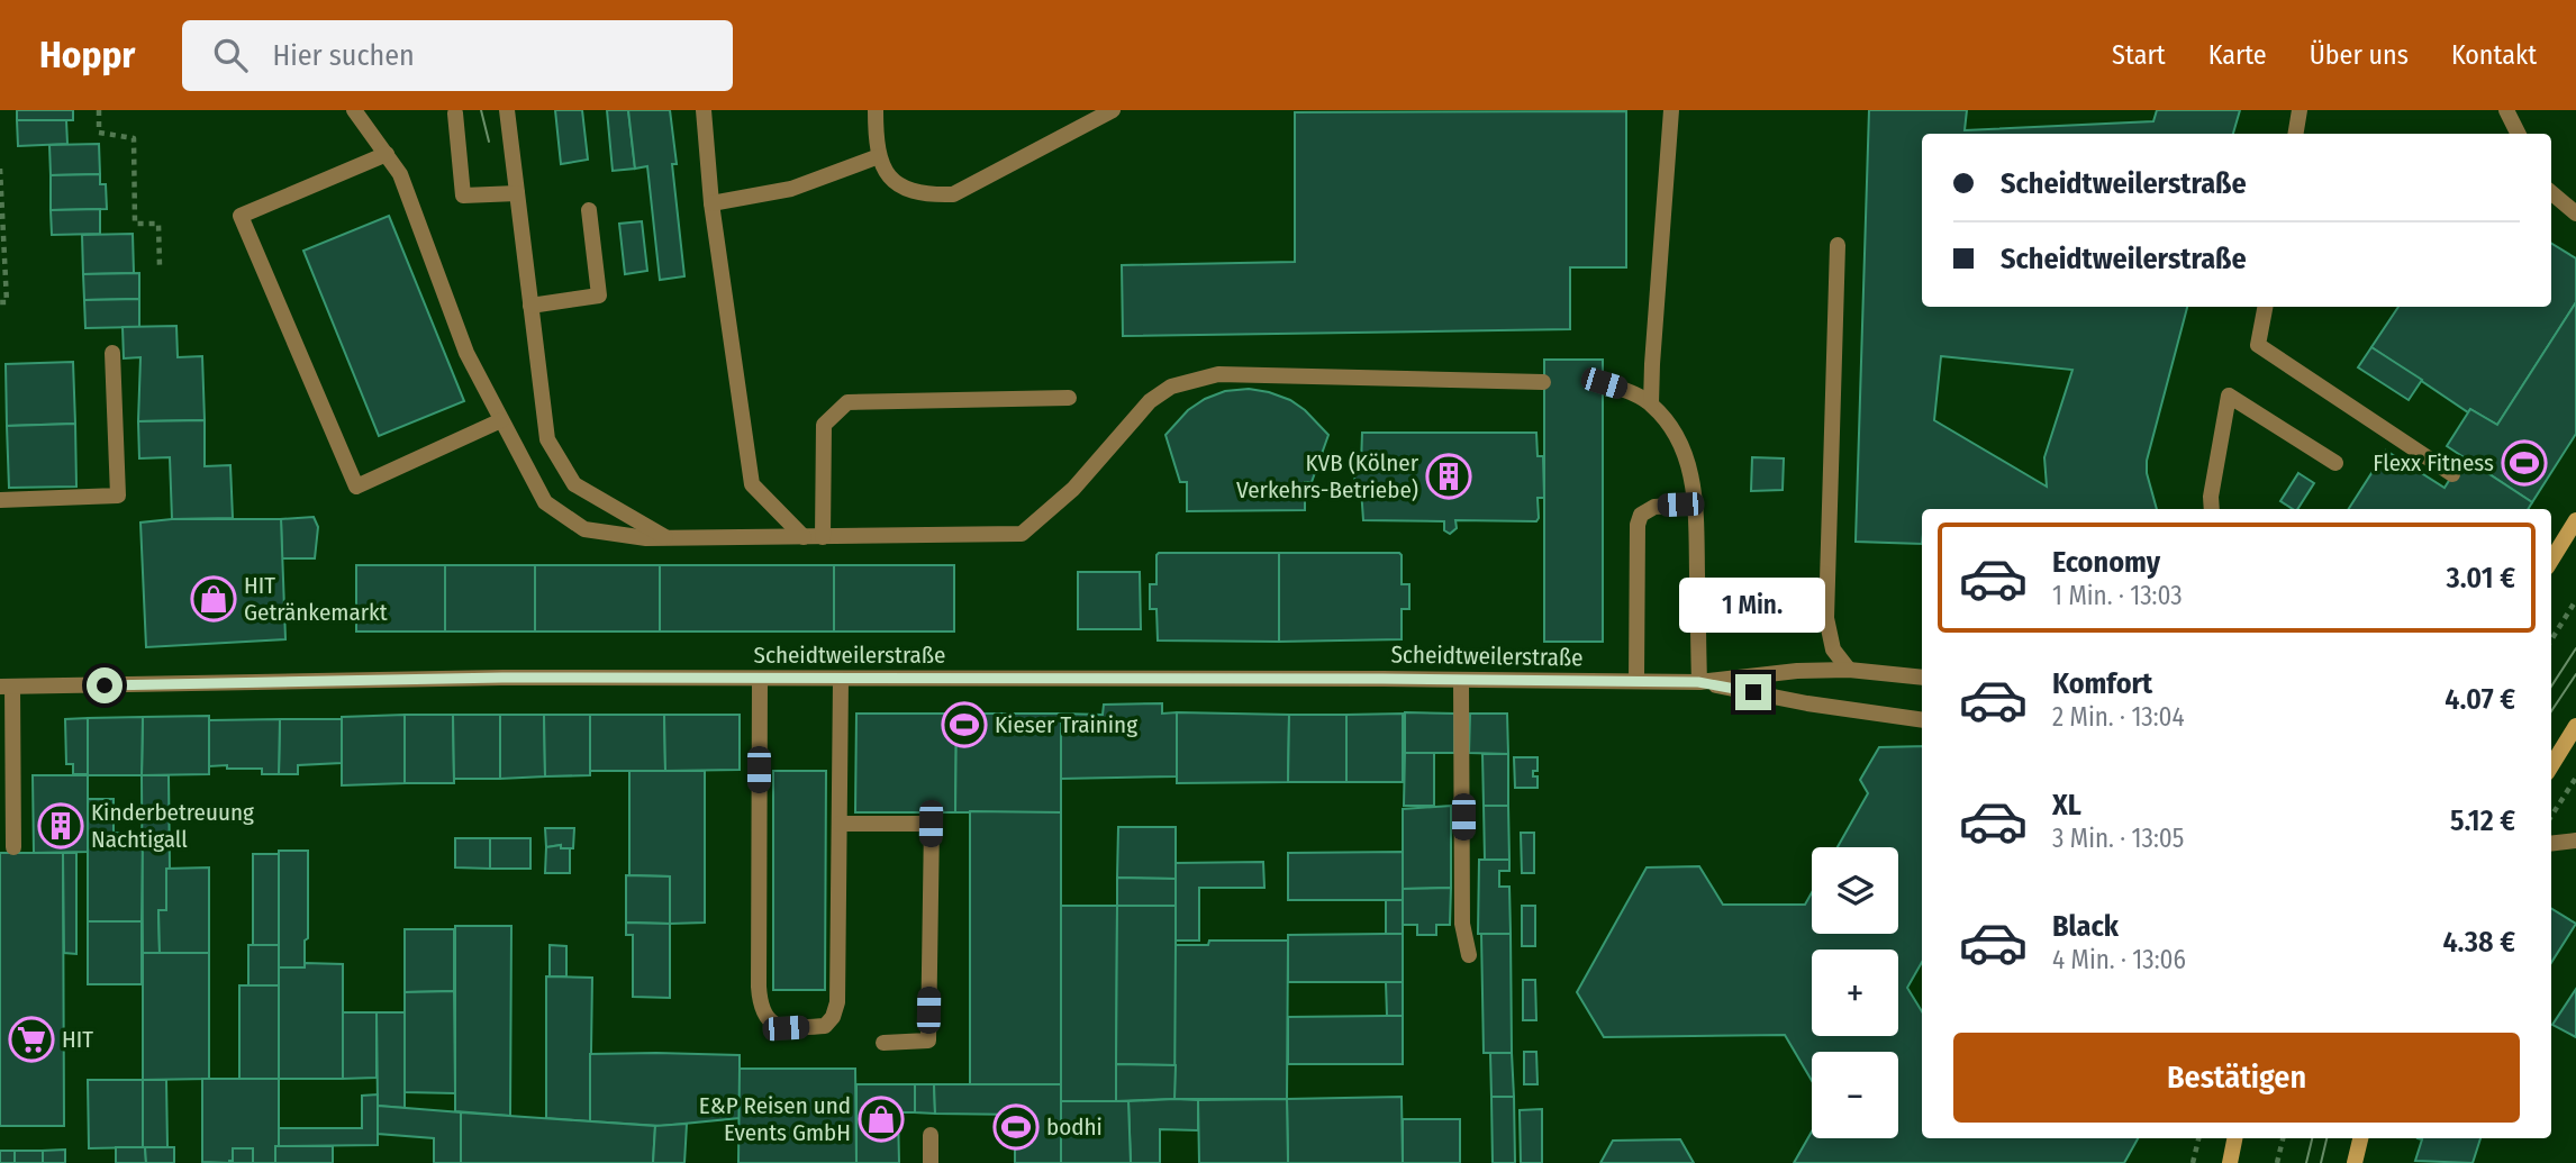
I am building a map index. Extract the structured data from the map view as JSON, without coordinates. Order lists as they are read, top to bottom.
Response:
{
  "streets": {
    "street": ["Scheidtweilerstraße"]
  },
  "places": {
    "sports": ["Flexx Fitness", "Kieser Training", "bodhi"],
    "building": ["KVB (Kölner Verkehrs-Betriebe)", "Kinderbetreuung Nachtigall"],
    "shop": ["HIT Getränkemarkt", "E&P Reisen und Events GmbH"],
    "supermarket": ["HIT"]
  },
  "page": {
    "header": "Hoppr",
    "search": "Hier suchen",
    "nav": [
      "Start",
      "Karte",
      "Über uns",
      "Kontakt"
    ],
    "banner": ["Scheidtweilerstraße", "Scheidtweilerstraße"],
    "list": [
      {
        "name": "Economy",
        "note": "1 Min. · 13:03",
        "value": "3.01 €"
      },
      {
        "name": "Komfort",
        "note": "2 Min. · 13:04",
        "value": "4.07 €"
      },
      {
        "name": "XL",
        "note": "3 Min. · 13:05",
        "value": "5.12 €"
      },
      {
        "name": "Black",
        "note": "4 Min. · 13:06",
        "value": "4.38 €"
      }
    ],
    "bubble": "1 Min.",
    "map_buttons": ["+", "−"],
    "buttons": "Bestätigen"
  }
}
